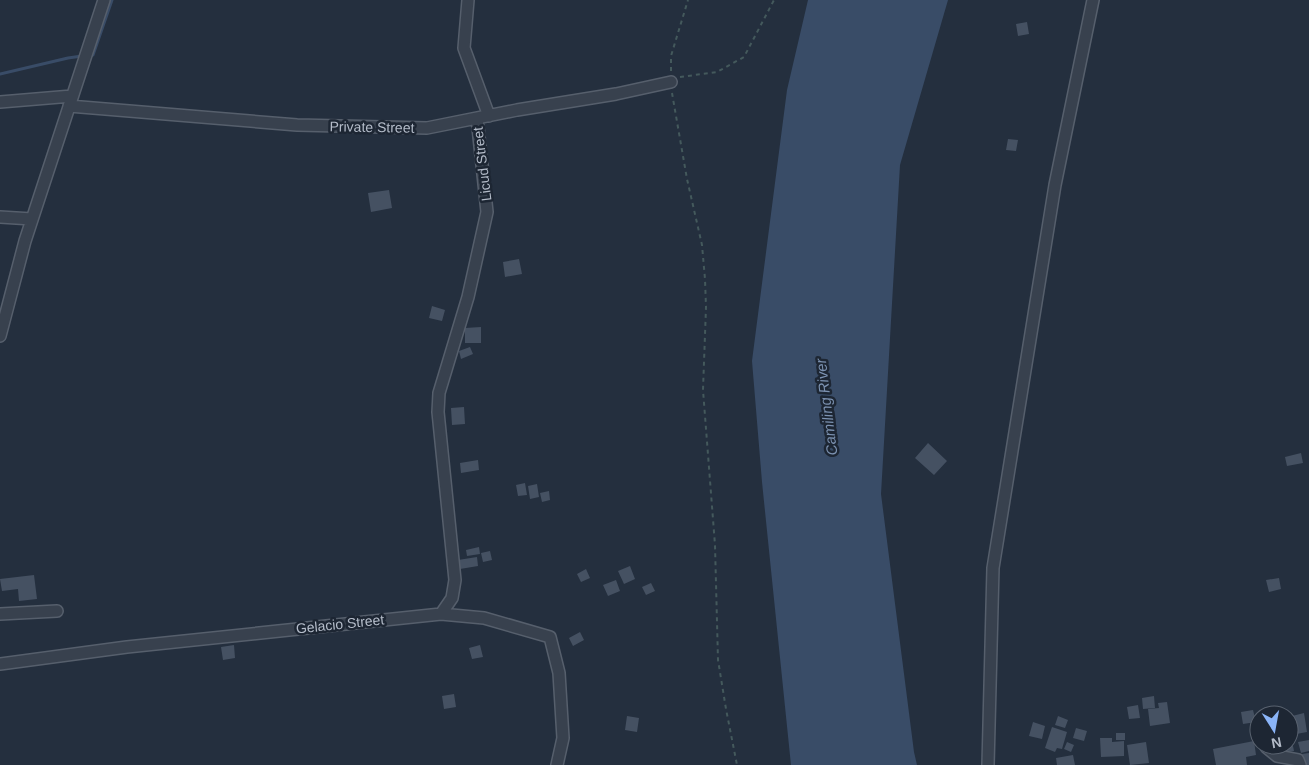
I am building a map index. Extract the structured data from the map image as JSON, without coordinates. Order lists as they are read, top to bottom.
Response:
{
  "streets": {
    "street": ["Private Street", "Licud Street", "Gelacio Street"]
  },
  "crossings": [
    ["Private Street", "Licud Street"],
    ["Licud Street", "Gelacio Street"]
  ],
  "water": ["Camiling River"],
  "north": "bottom"
}
